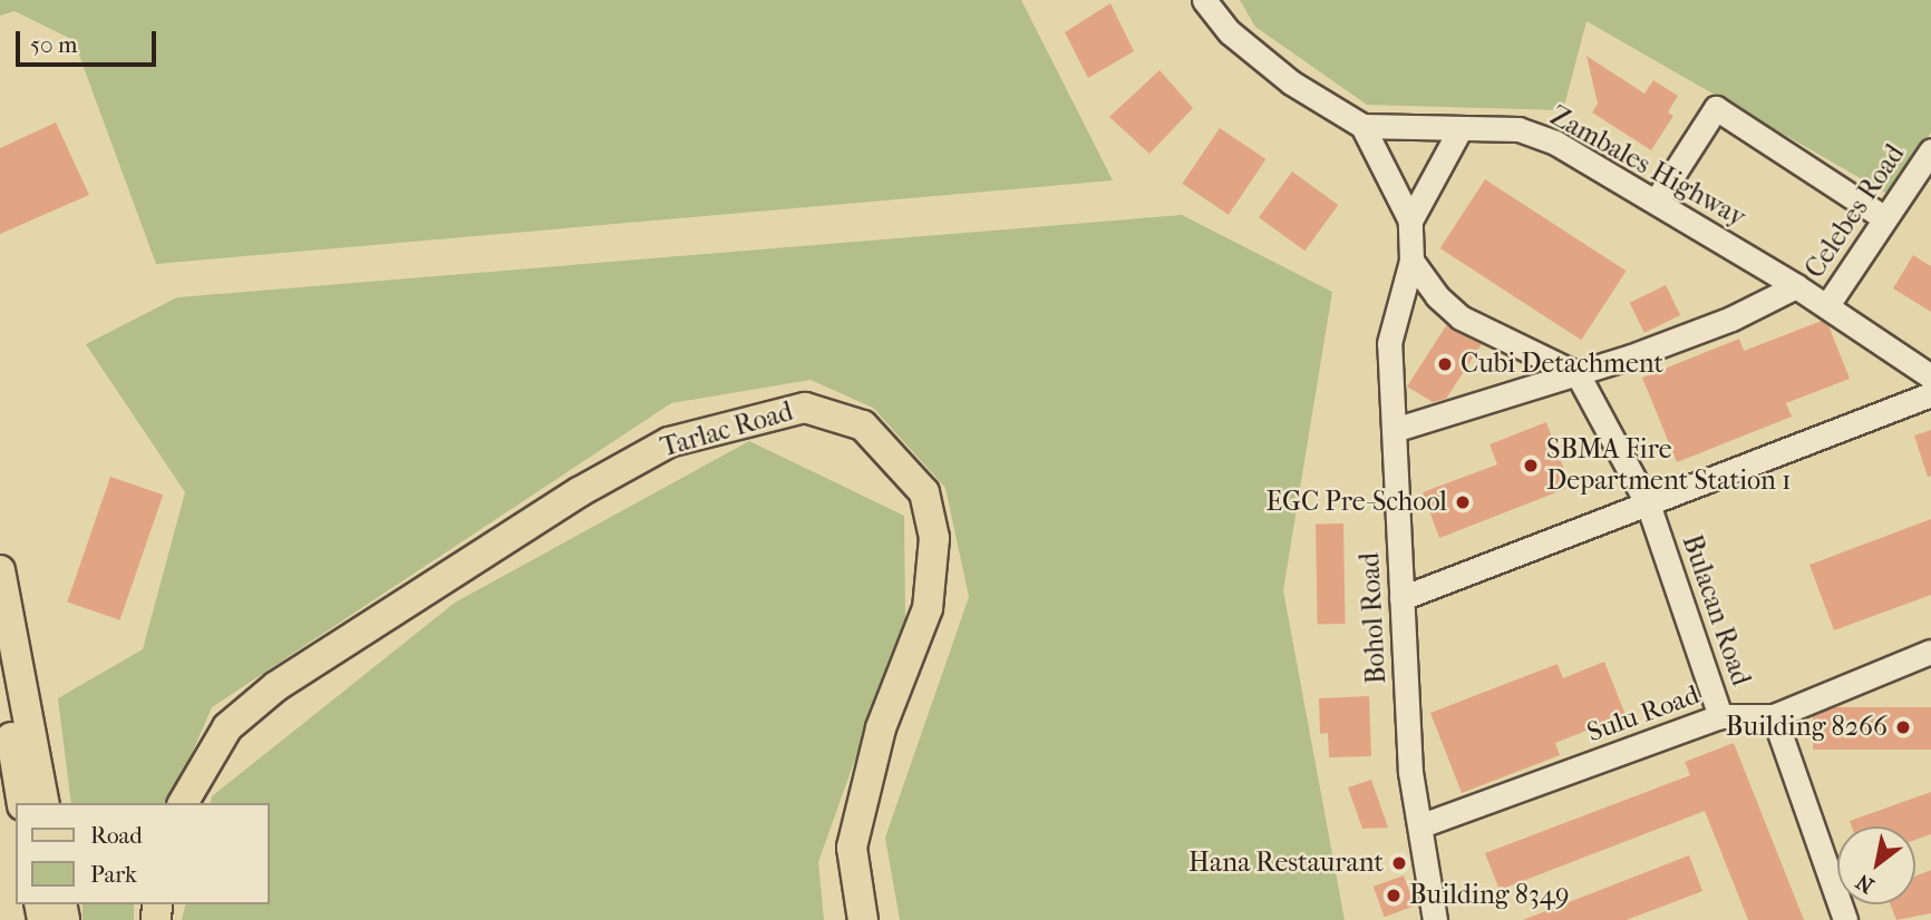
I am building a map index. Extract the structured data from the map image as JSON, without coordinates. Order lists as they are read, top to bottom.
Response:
{
  "streets": {
    "main road": ["Tarlac Road"],
    "street": [
      "Zambales Highway",
      "Celebes Road",
      "Bulacan Road",
      "Bohol Road",
      "Sulu Road"
    ]
  },
  "crossings": [
    ["Zambales Highway", "Celebes Road"],
    ["Zambales Highway", "Bohol Road"],
    ["Bulacan Road", "Sulu Road"],
    ["Bohol Road", "Sulu Road"]
  ],
  "places": [
    "Cubi Detachment",
    "SBMA Fire Department Station 1",
    "EGC Pre-School",
    "Building 8266",
    "Hana Restaurant",
    "Building 8349"
  ],
  "legend": ["Road", "Park"],
  "scale_bar": "50 m",
  "north": "bottom left"
}
